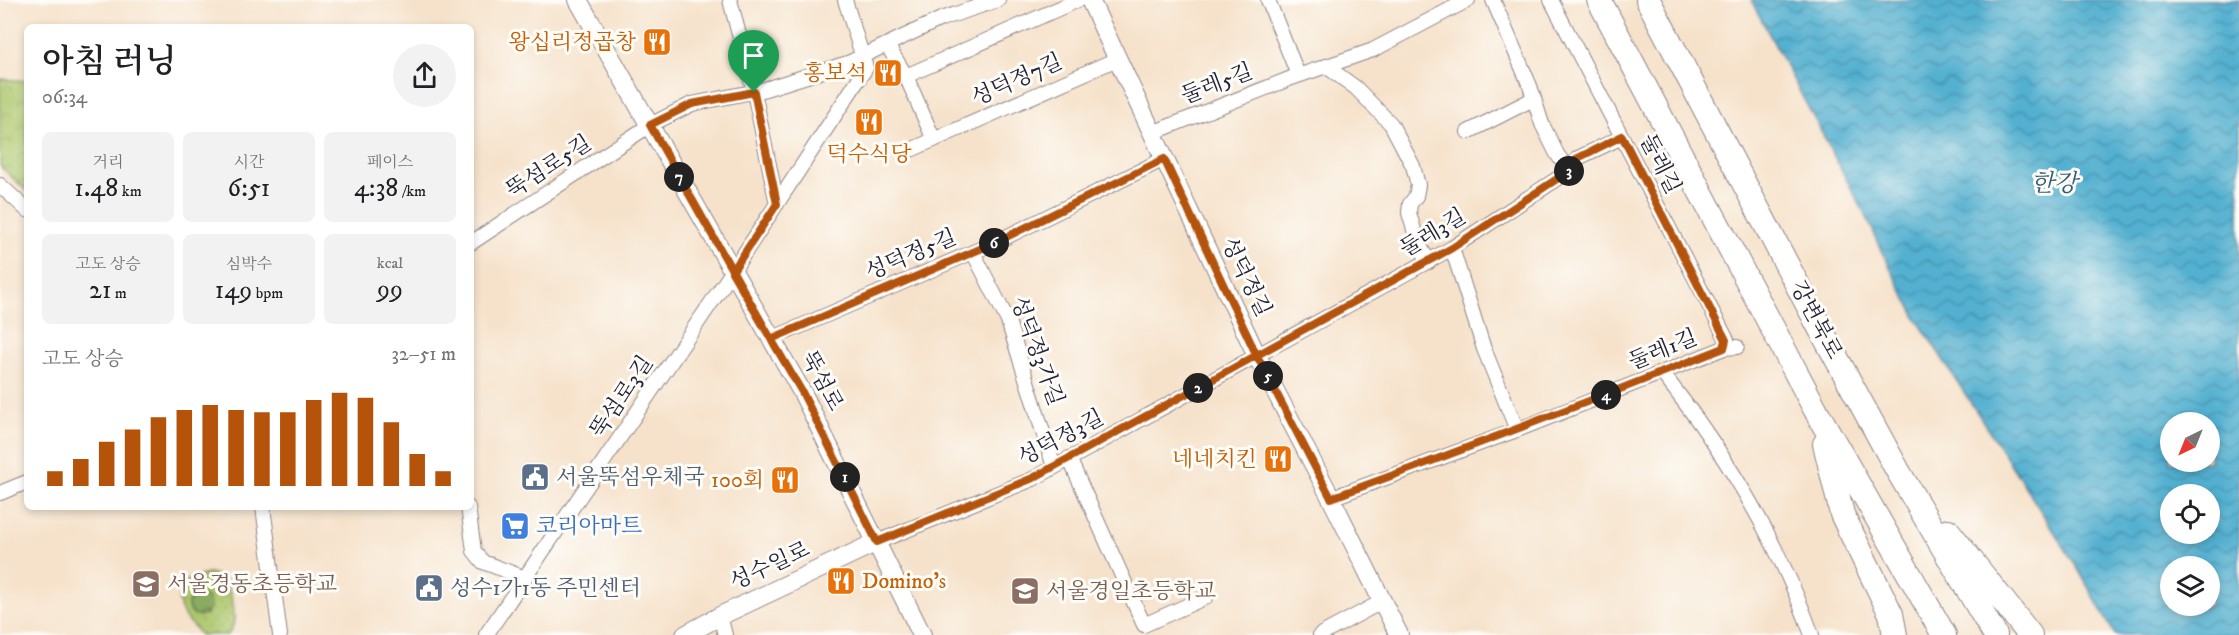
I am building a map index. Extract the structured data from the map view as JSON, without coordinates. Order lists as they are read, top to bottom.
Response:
{
  "streets": {
    "highway": ["강변북로"],
    "street": [
      "성덕정7길",
      "둘레5길",
      "둘레길",
      "뚝섬로5길",
      "둘레3길",
      "성덕정5길",
      "성덕정길",
      "둘레1길",
      "성덕정3가길",
      "뚝섬로",
      "뚝섬로3길",
      "성덕정3길",
      "성수일로"
    ]
  },
  "crossings": [
    ["성덕정7길", "성덕정길"],
    ["둘레5길", "성덕정길"],
    ["둘레길", "둘레3길"],
    ["둘레길", "둘레1길"],
    ["뚝섬로5길", "뚝섬로"],
    ["뚝섬로5길", "뚝섬로3길"],
    ["둘레3길", "성덕정길"],
    ["둘레3길", "성덕정3길"],
    ["성덕정5길", "성덕정길"],
    ["성덕정5길", "성덕정3가길"],
    ["성덕정5길", "뚝섬로"],
    ["성덕정길", "둘레1길"],
    ["성덕정길", "성덕정3길"],
    ["성덕정3가길", "성덕정3길"],
    ["뚝섬로", "뚝섬로3길"],
    ["뚝섬로", "성덕정3길"],
    ["뚝섬로", "성수일로"],
    ["성덕정3길", "성수일로"]
  ],
  "water": ["한강"],
  "places": {
    "restaurant": [
      "왕십리정곱창",
      "홍보석",
      "덕수식당",
      "네네치킨",
      "100회",
      "Domino's"
    ],
    "public building": ["서울뚝섬우체국", "성수1가1동 주민센터"],
    "supermarket": ["코리아마트"],
    "school or university": ["서울경동초등학교", "서울경일초등학교"]
  },
  "north": "bottom left",
  "page": {
    "heading": ["아침 러닝", "06:34"],
    "stats": [
      ["거리", "1.48 km"],
      ["시간", "6:51"],
      ["페이스", "4:38 /km"],
      ["고도 상승", "21 m"],
      ["심박수", "149 bpm"],
      ["kcal", "99"]
    ],
    "pins": [
      "3",
      "7",
      "6",
      "5",
      "2",
      "4",
      "1"
    ],
    "chart": ["고도 상승", "32–51 m"]
  }
}
